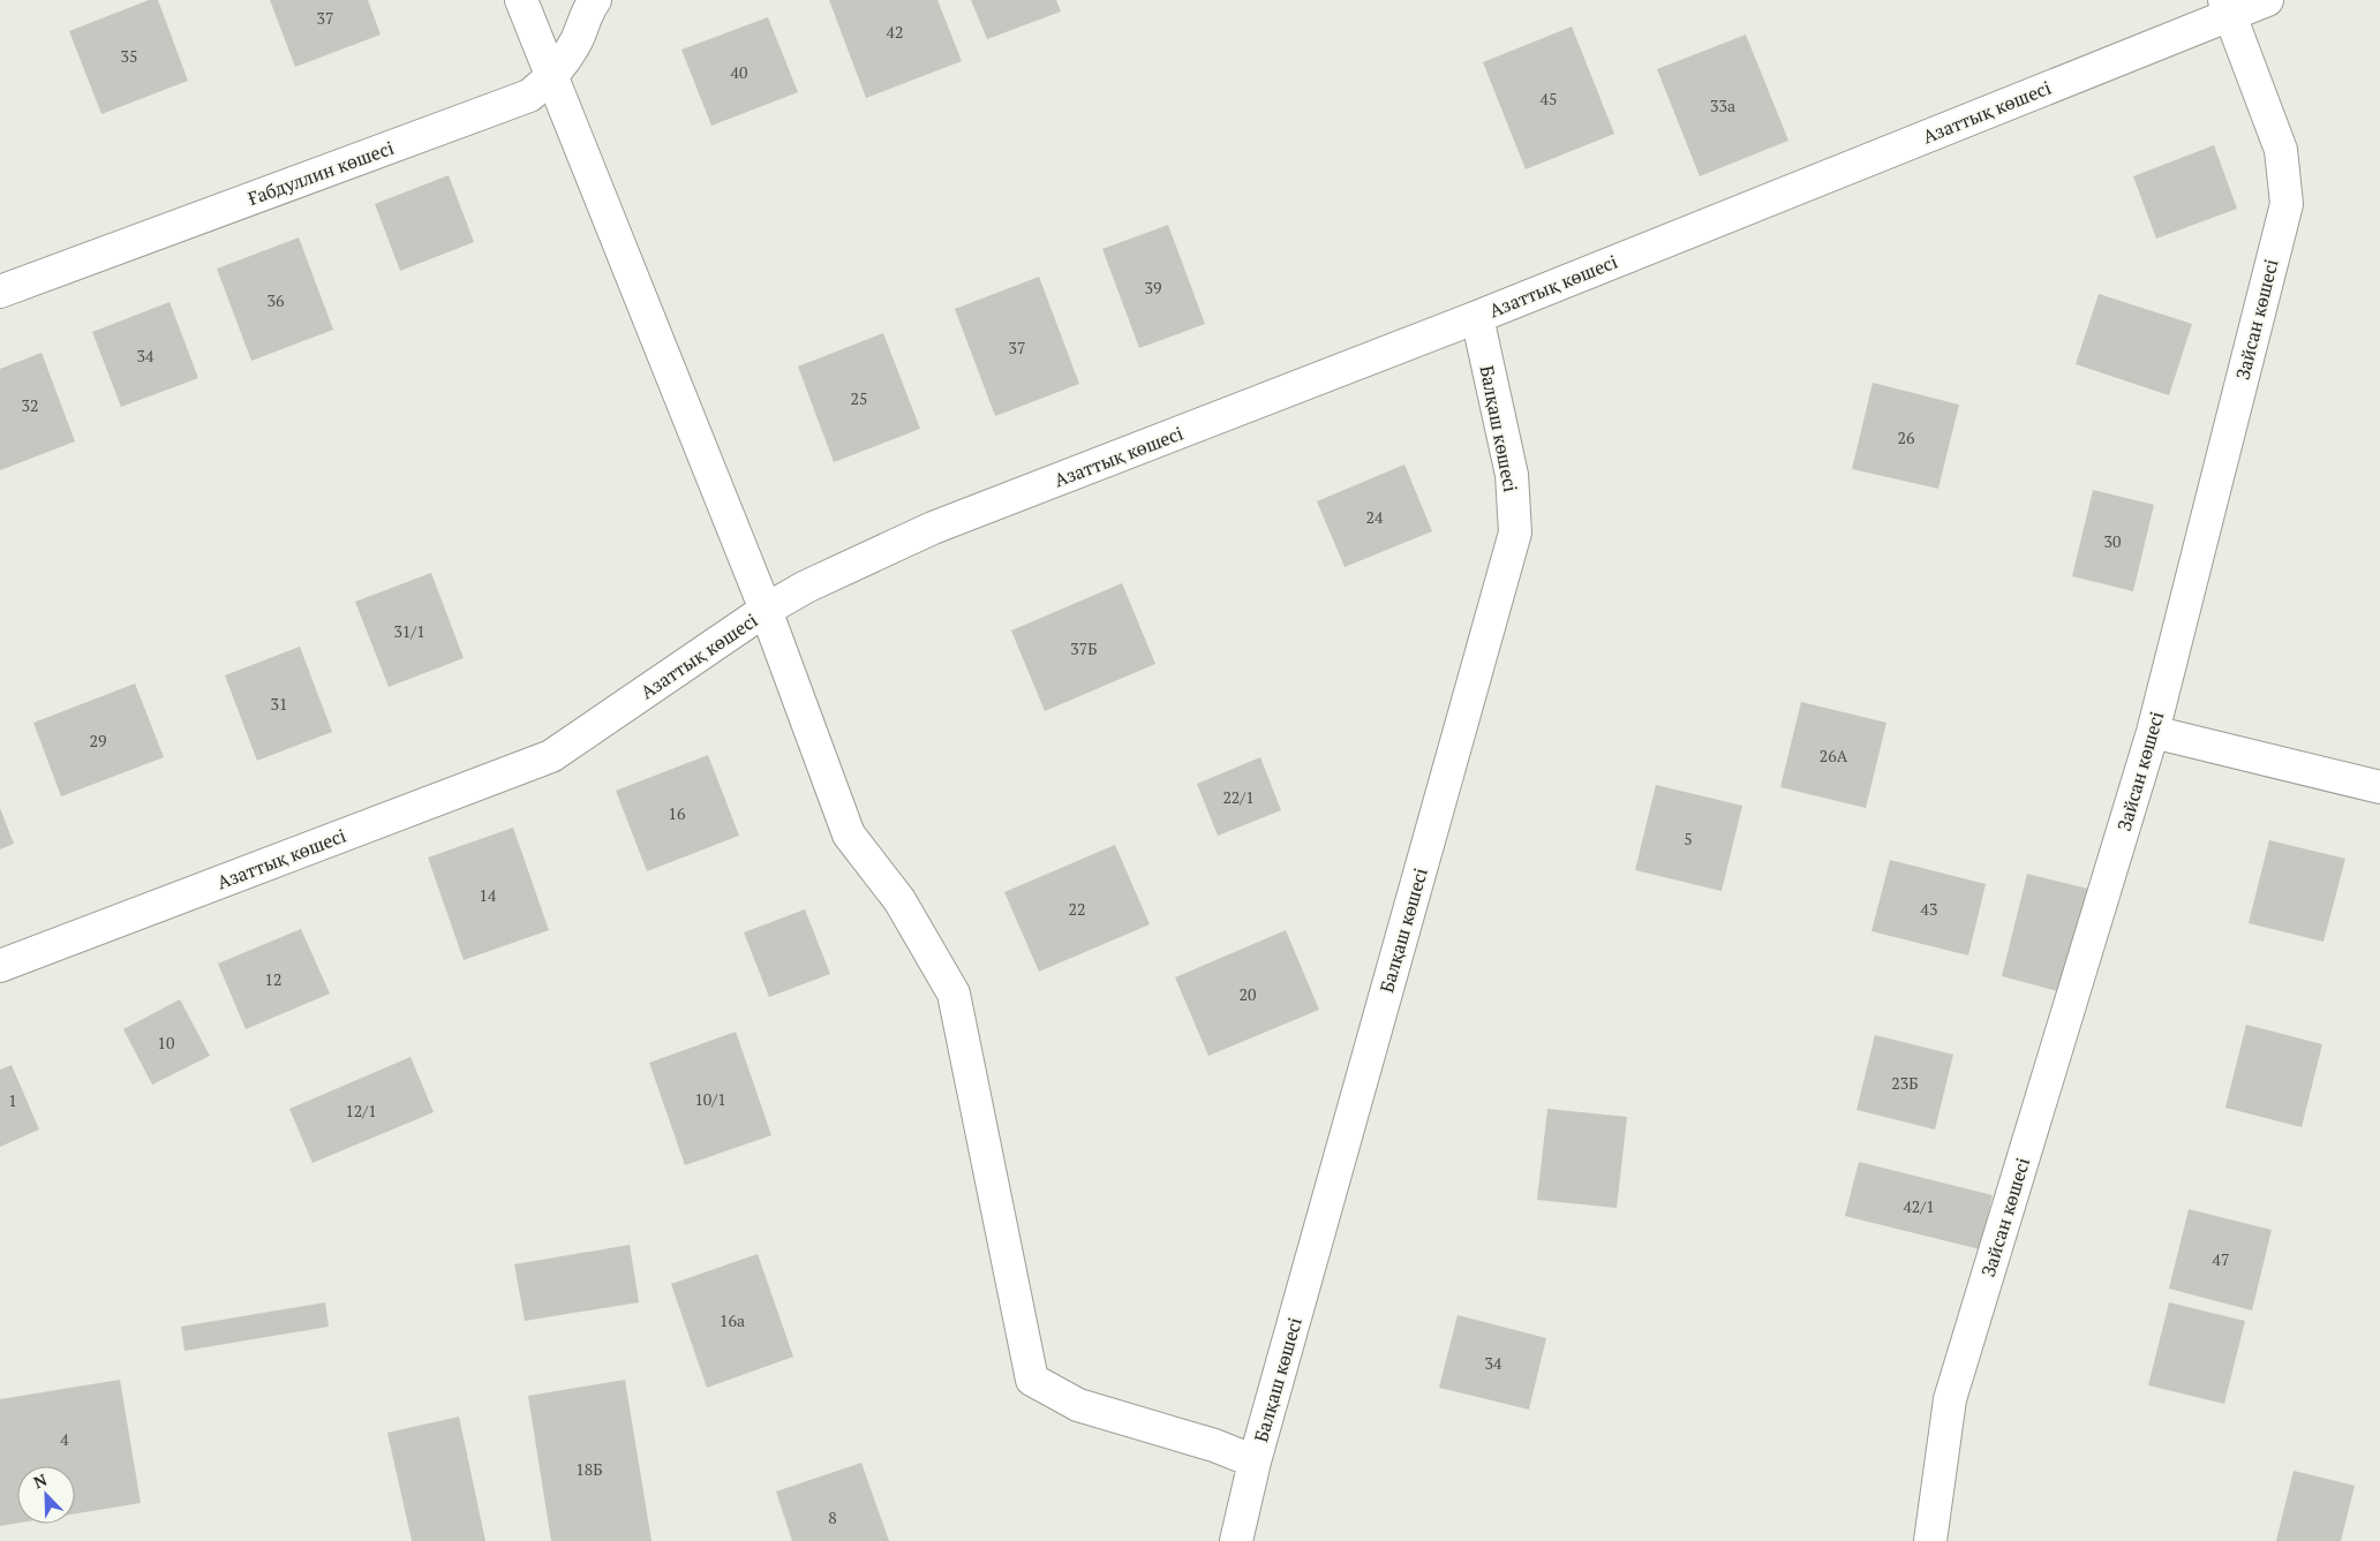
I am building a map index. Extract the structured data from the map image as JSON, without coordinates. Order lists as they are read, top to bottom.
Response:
{
  "streets": {
    "street": [
      "Азаттық көшесі",
      "Ғабдуллин көшесі",
      "Зайсан көшесі",
      "Балқаш көшесі"
    ]
  },
  "crossings": [
    ["Азаттық көшесі", "Зайсан көшесі"],
    ["Азаттық көшесі", "Балқаш көшесі"]
  ],
  "house_numbers": [
    "37",
    "42",
    "35",
    "40",
    "45",
    "33а",
    "39",
    "36",
    "37",
    "34",
    "25",
    "32",
    "26",
    "24",
    "30",
    "31/1",
    "37Б",
    "31",
    "29",
    "26А",
    "22/1",
    "16",
    "5",
    "14",
    "22",
    "43",
    "12",
    "20",
    "10",
    "23Б",
    "10/1",
    "1",
    "12/1",
    "42/1",
    "47",
    "16а",
    "34",
    "4",
    "18Б",
    "8"
  ],
  "north": "top left"
}
